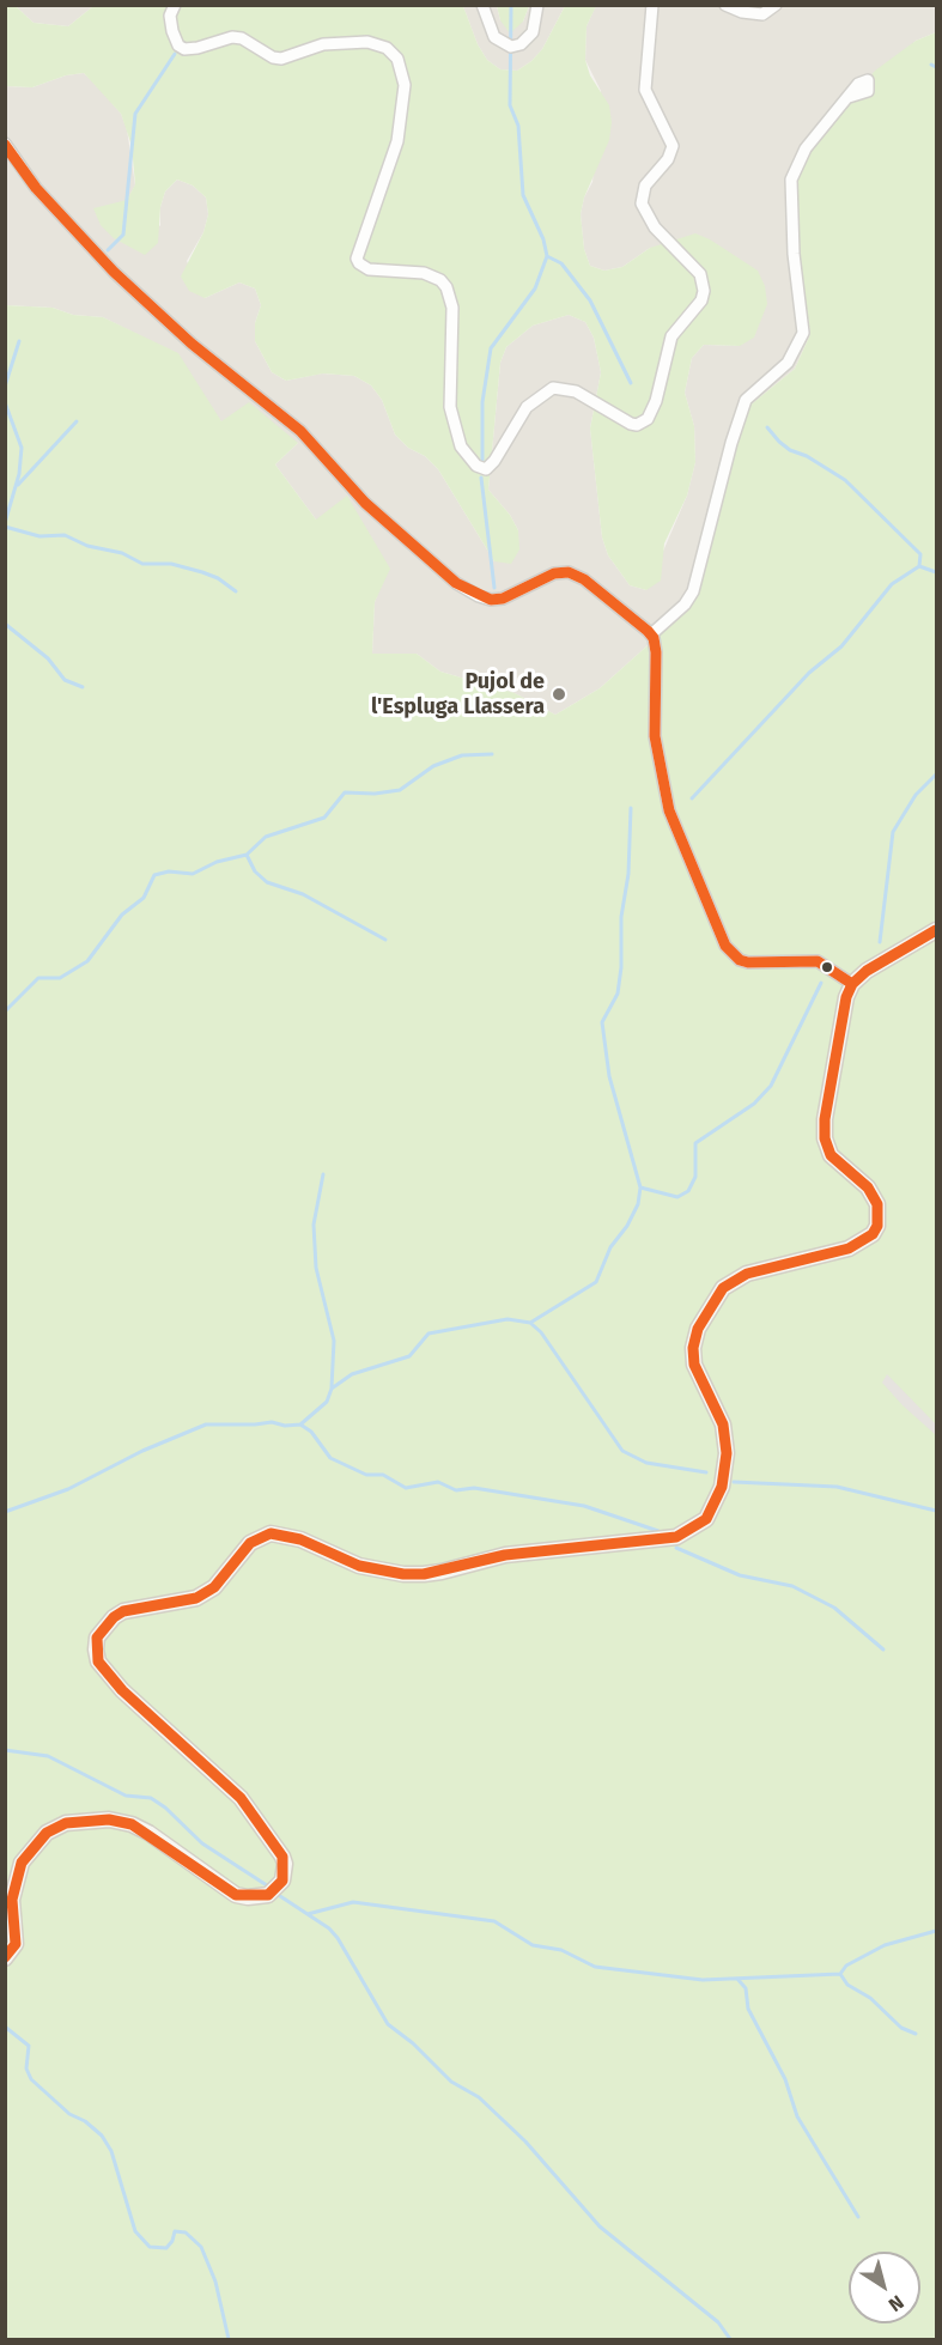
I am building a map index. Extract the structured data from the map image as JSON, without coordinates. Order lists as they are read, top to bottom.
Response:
{
  "places": ["Pujol de l'Espluga Llassera"],
  "north": "bottom right"
}
